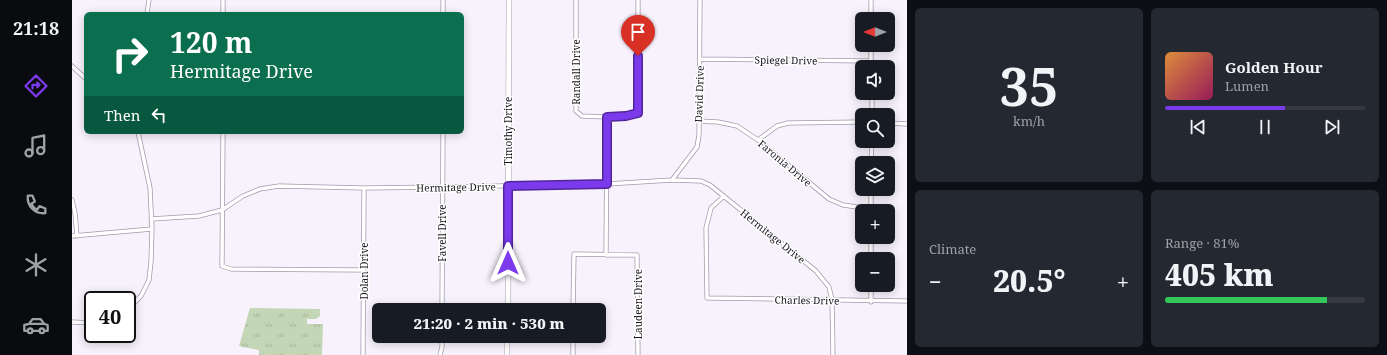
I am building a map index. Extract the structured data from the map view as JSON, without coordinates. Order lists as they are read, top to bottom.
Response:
{
  "streets": {
    "street": [
      "Spiegel Drive",
      "Randall Drive",
      "David Drive",
      "Timothy Drive",
      "Faronia Drive",
      "Hermitage Drive",
      "Favell Drive",
      "Dolan Drive",
      "Charles Drive",
      "Laudeen Drive"
    ]
  },
  "crossings": [
    ["Spiegel Drive", "David Drive"],
    ["David Drive", "Faronia Drive"],
    ["David Drive", "Hermitage Drive"],
    ["Timothy Drive", "Hermitage Drive"],
    ["Hermitage Drive", "Favell Drive"],
    ["Hermitage Drive", "Dolan Drive"],
    ["Hermitage Drive", "Charles Drive"]
  ],
  "north": "left",
  "page": {
    "tabs": "21:18",
    "tile": [
      ["35", "km/h"],
      "Climate",
      ["Range · 81%", "405 km"]
    ],
    "map_buttons": ["+", "−"],
    "turn": ["120 m", "Hermitage Drive"],
    "song": ["Golden Hour", "Lumen"],
    "then": "Then",
    "heat": ["−", "20.5°", "+"],
    "limit": "40",
    "trip": "21:20 · 2 min · 530 m"
  }
}
